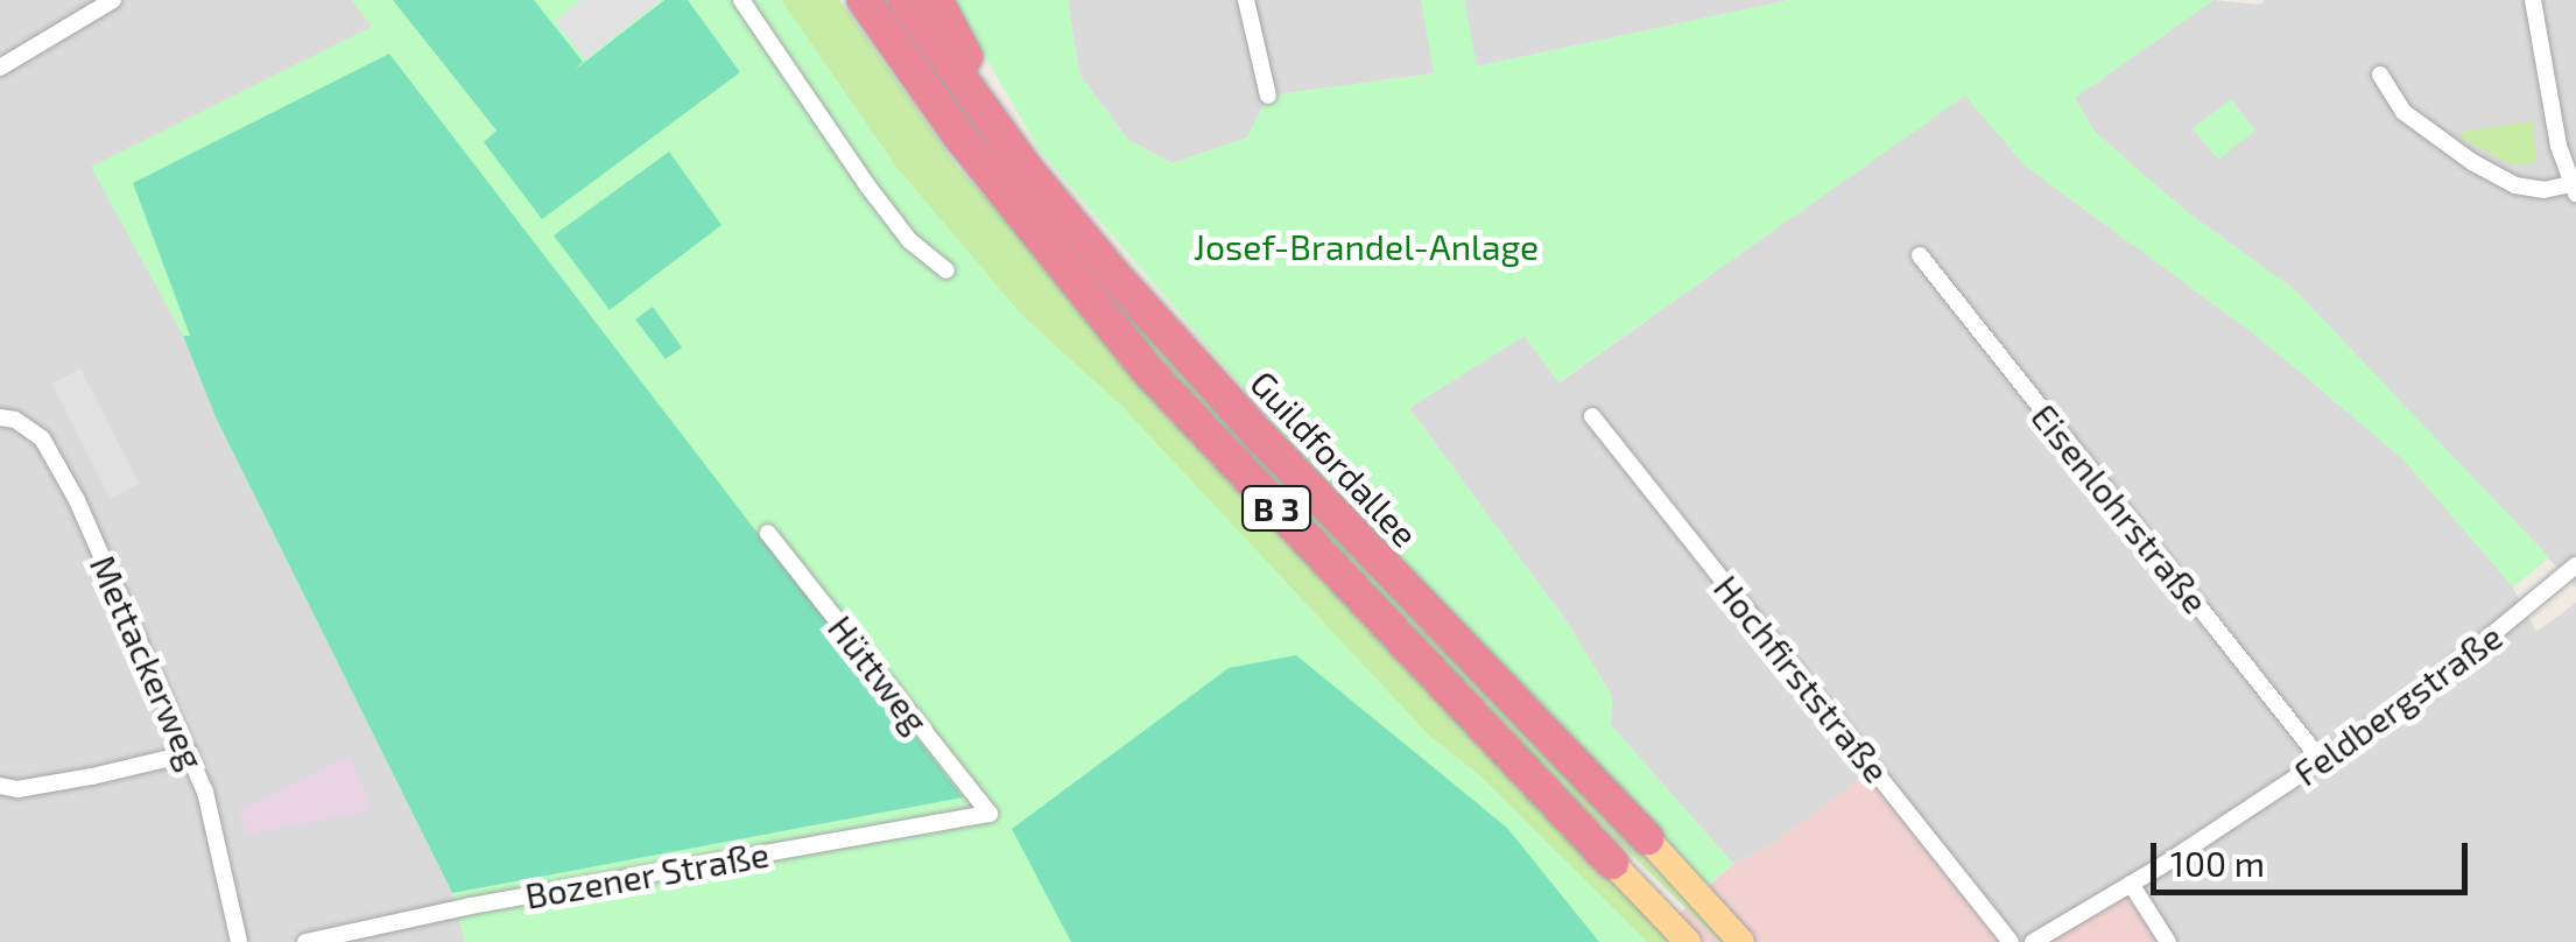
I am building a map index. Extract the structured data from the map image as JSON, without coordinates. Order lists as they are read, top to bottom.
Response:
{
  "streets": {
    "highway": ["Guildfordallee", "B 3"],
    "street": [
      "Eisenlohrstraße",
      "Mettackerweg",
      "Hüttweg",
      "Hochfirststraße",
      "Feldbergstraße",
      "Bozener Straße"
    ]
  },
  "crossings": [
    ["Eisenlohrstraße", "Feldbergstraße"],
    ["Hüttweg", "Bozener Straße"]
  ],
  "parks": ["Josef-Brandel-Anlage"],
  "scale_bar": "100 m"
}
